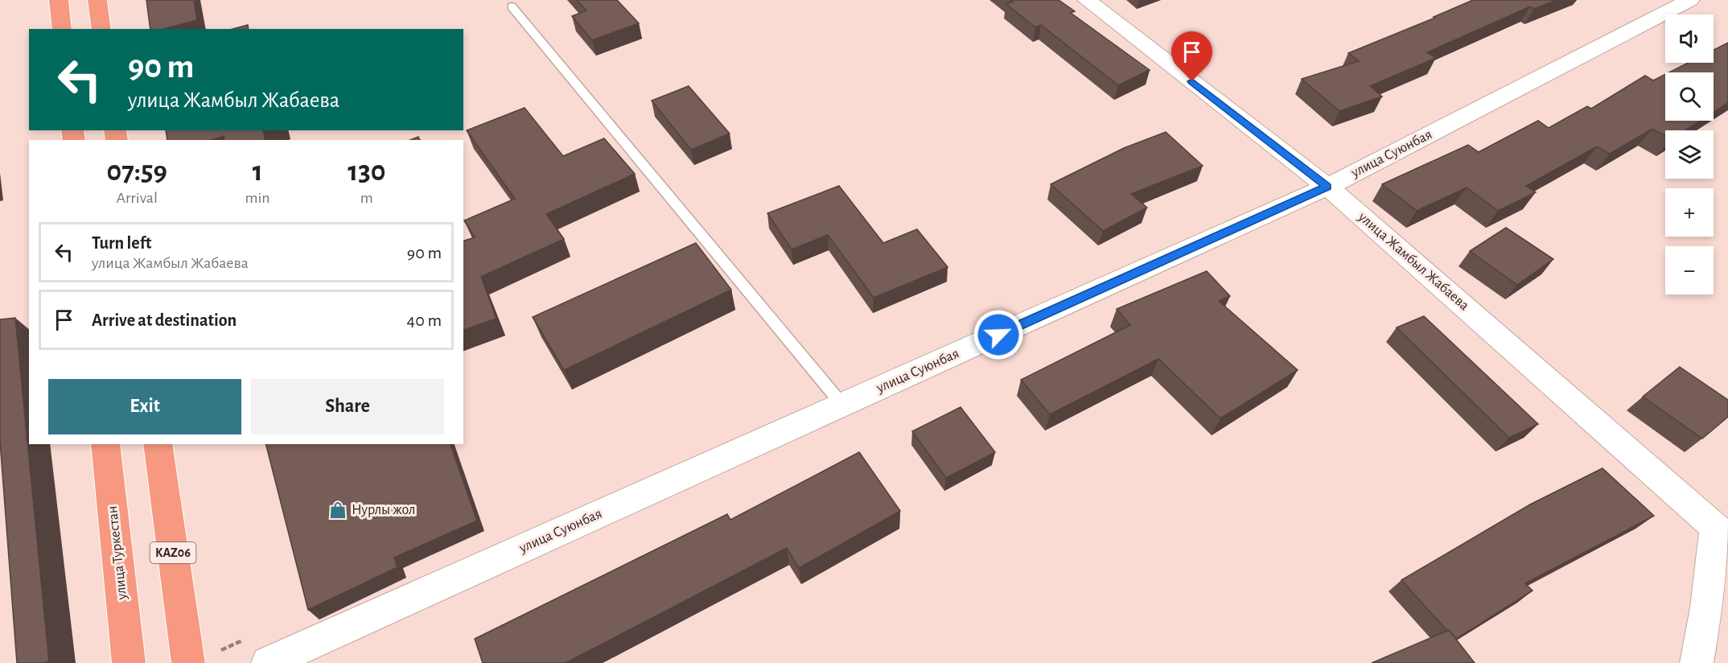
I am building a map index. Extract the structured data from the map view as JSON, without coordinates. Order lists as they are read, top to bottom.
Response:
{
  "streets": {
    "highway": ["улица Туркестан", "KАZ06"],
    "street": ["улица Суюнбая", "улица Жамбыл Жабаева"]
  },
  "crossings": [
    ["улица Суюнбая", "улица Жамбыл Жабаева"]
  ],
  "places": {
    "shop": ["Нурлы жол"]
  },
  "page": {
    "map_buttons": ["+", "−"],
    "turn": ["90 m", "улица Жамбыл Жабаева"],
    "eta": [
      "07:59",
      "Arrival",
      "1",
      "min",
      "130",
      "m"
    ],
    "list": [
      {
        "name": "Turn left",
        "note": "улица Жамбыл Жабаева",
        "value": "90 m"
      },
      {
        "name": "Arrive at destination",
        "value": "40 m"
      }
    ],
    "buttons": ["Exit", "Share"]
  }
}
